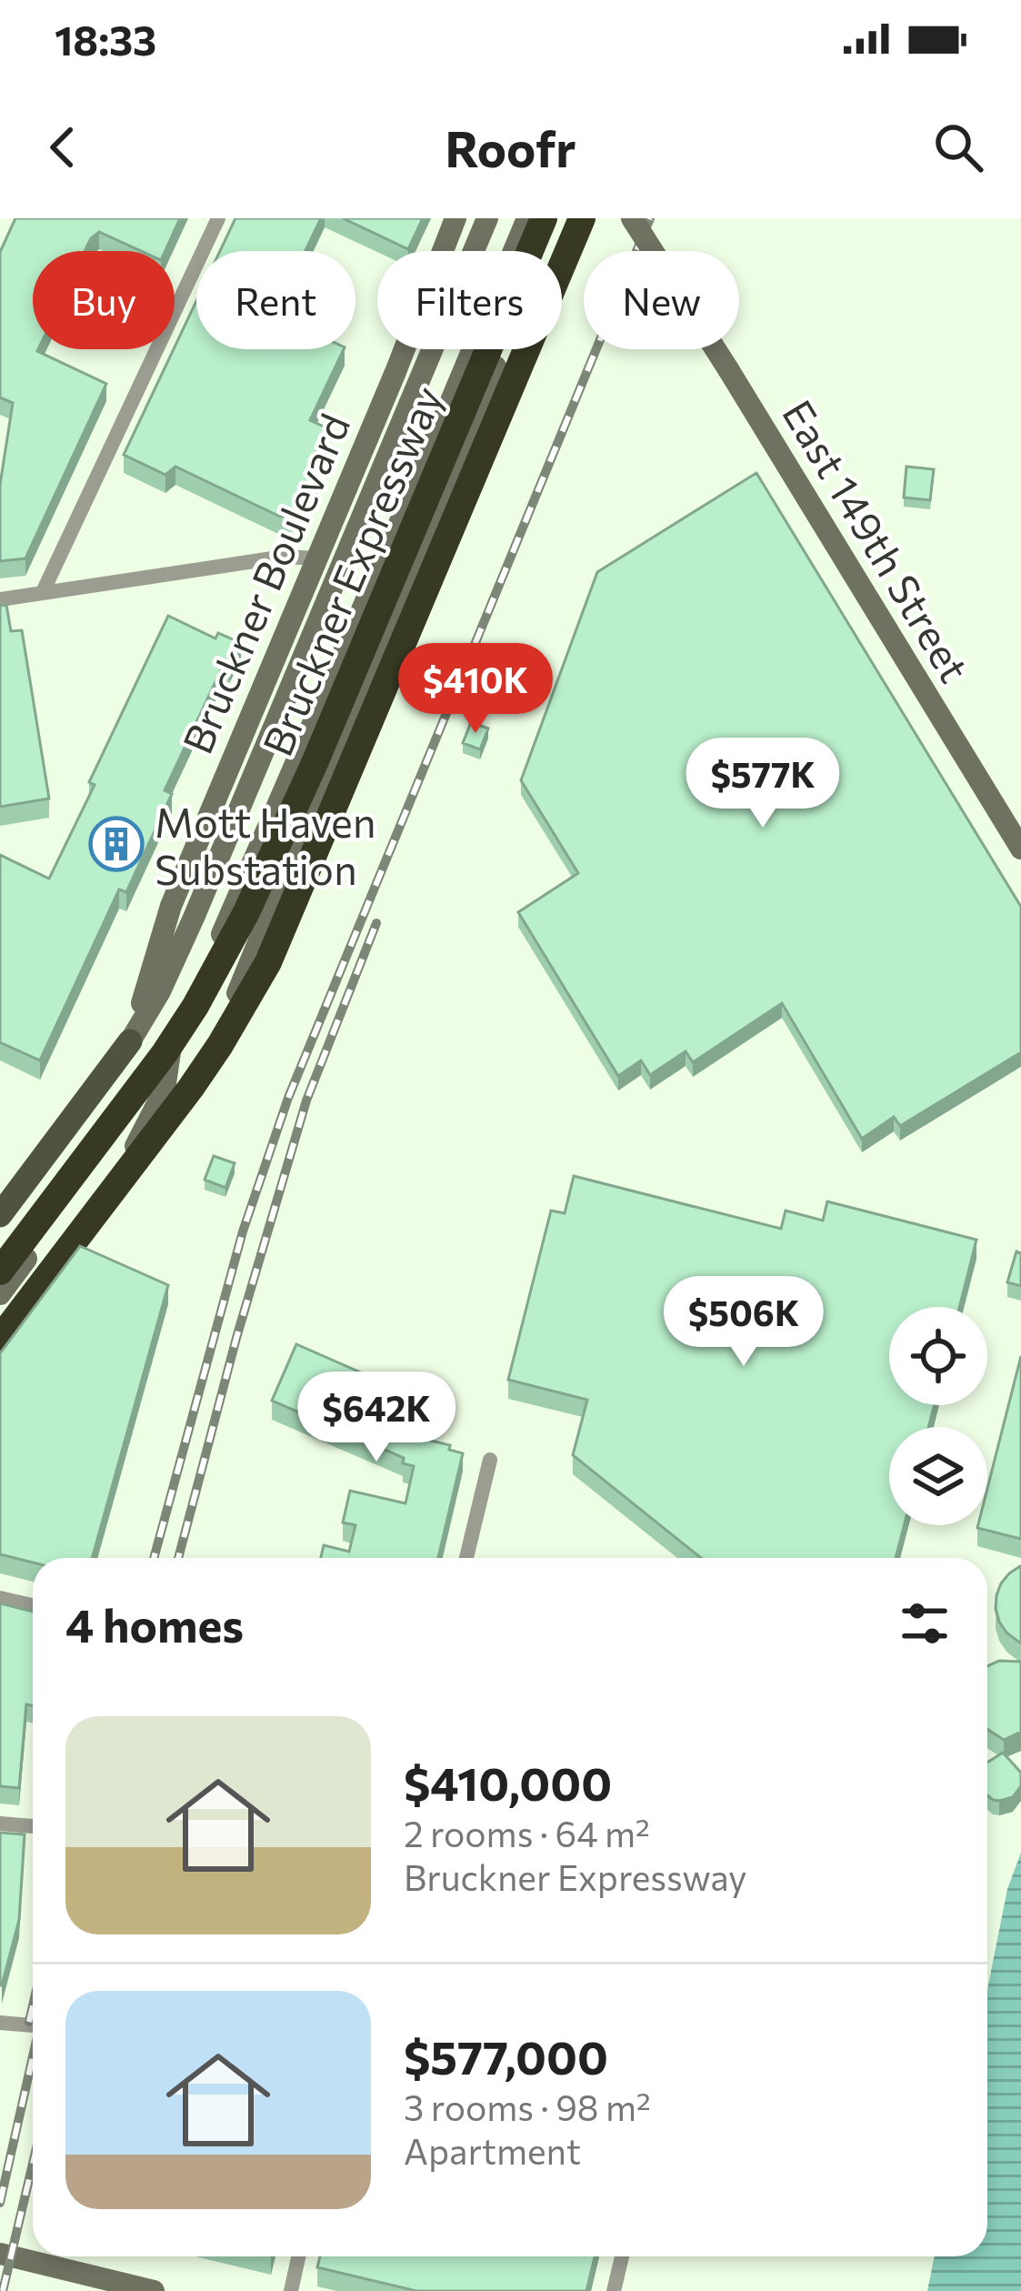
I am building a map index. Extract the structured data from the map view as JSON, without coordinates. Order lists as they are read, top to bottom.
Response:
{
  "streets": {
    "highway": ["Bruckner Expressway"],
    "main road": ["East 149th Street", "Bruckner Boulevard"]
  },
  "places": {
    "building": ["Mott Haven Substation"]
  },
  "page": {
    "status": "18:33",
    "header": "Roofr",
    "chip": [
      "Buy",
      "Rent",
      "Filters",
      "New"
    ],
    "price": [
      "$410K",
      "$577K",
      "$506K",
      "$642K"
    ],
    "heading": "4 homes",
    "list": [
      {
        "name": "$410,000",
        "note": "2 rooms · 64 m² · Bruckner Expressway"
      },
      {
        "name": "$577,000",
        "note": "3 rooms · 98 m² · Apartment"
      }
    ]
  }
}
